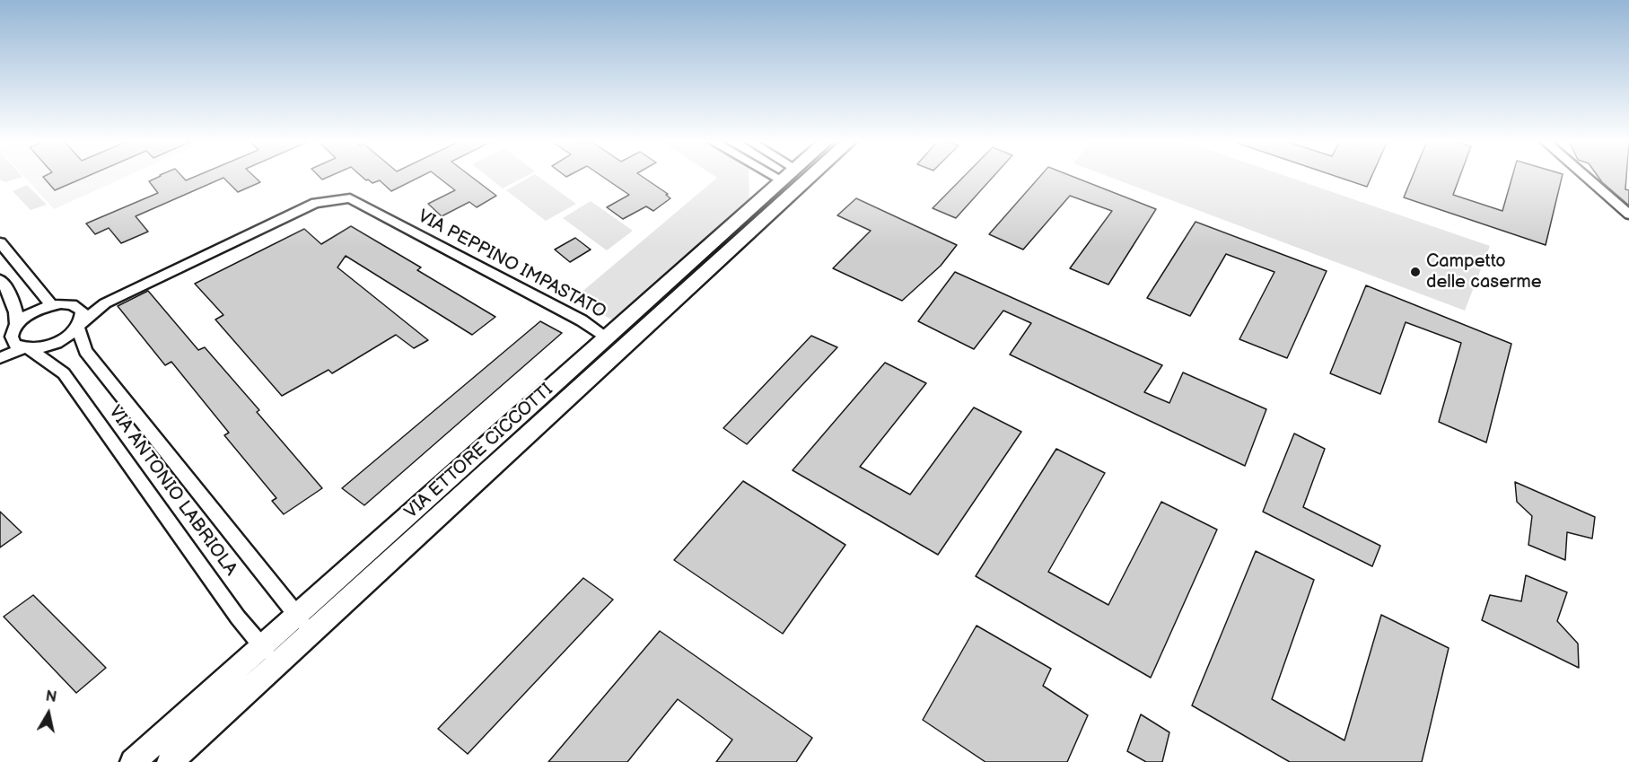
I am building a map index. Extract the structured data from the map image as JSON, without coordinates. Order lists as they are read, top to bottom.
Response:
{
  "streets": {
    "street": ["VIA PEPPINO IMPASTATO", "VIA ETTORE CICCOTTI", "VIA ANTONIO LABRIOLA"]
  },
  "crossings": [
    ["VIA PEPPINO IMPASTATO", "VIA ETTORE CICCOTTI"],
    ["VIA PEPPINO IMPASTATO", "VIA ANTONIO LABRIOLA"],
    ["VIA ETTORE CICCOTTI", "VIA ANTONIO LABRIOLA"]
  ],
  "places": ["Campetto delle caserme"],
  "north": "top"
}
